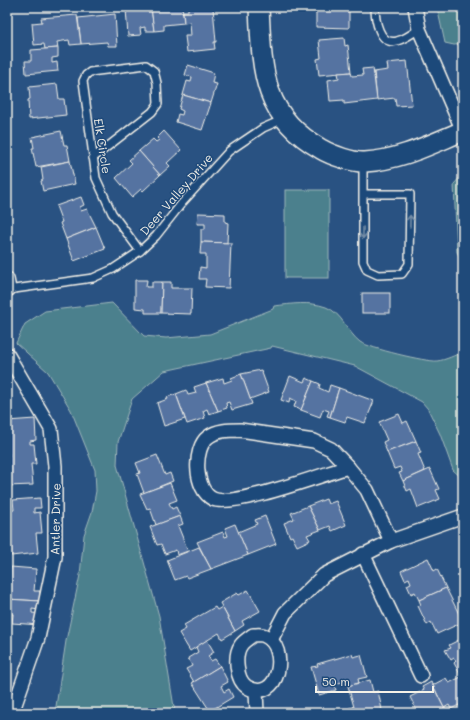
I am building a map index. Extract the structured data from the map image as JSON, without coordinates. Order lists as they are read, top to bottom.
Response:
{
  "streets": {
    "street": ["Antler Drive"],
    "lane": ["Elk Circle", "Deer Valley Drive"]
  },
  "crossings": [
    ["Elk Circle", "Deer Valley Drive"]
  ],
  "scale_bar": "50 m"
}
